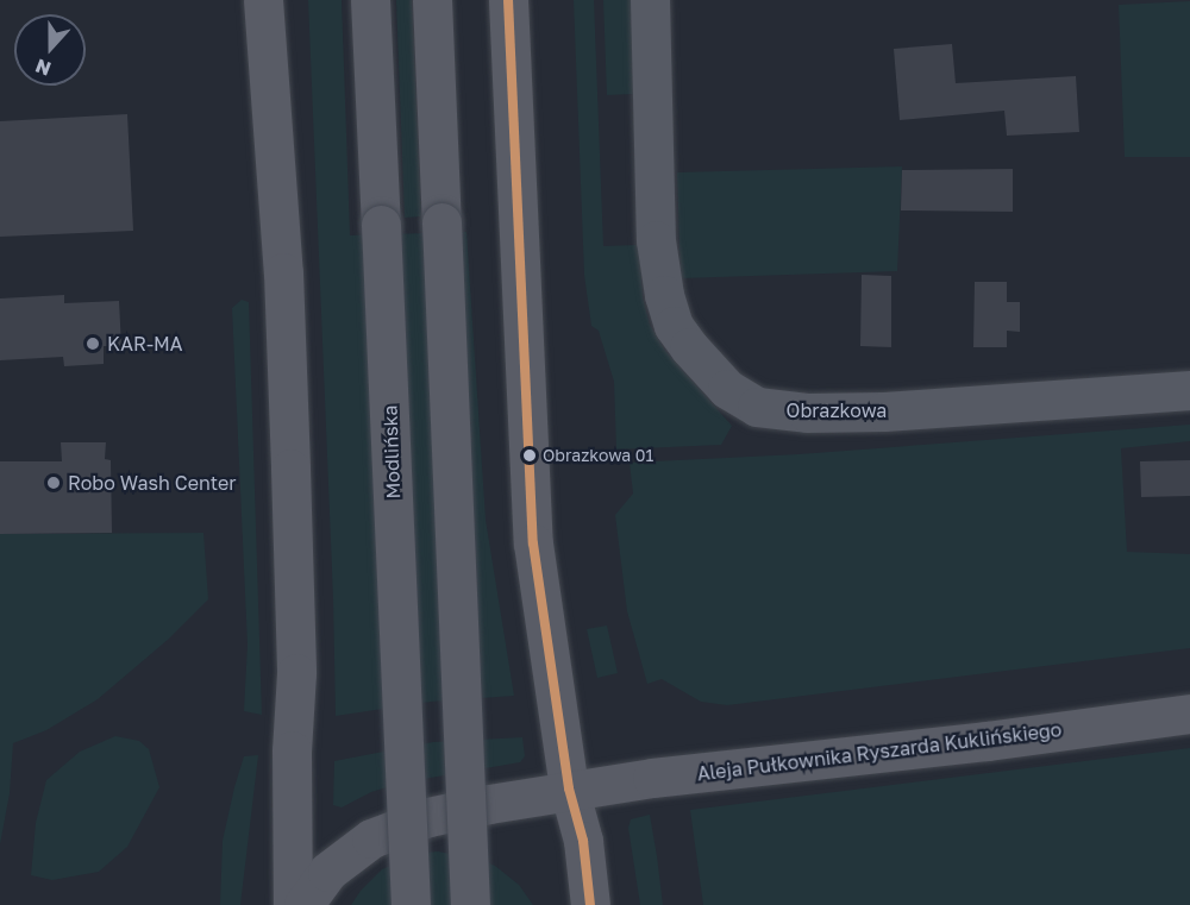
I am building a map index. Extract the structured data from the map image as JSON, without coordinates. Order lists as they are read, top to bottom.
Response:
{
  "streets": {
    "main road": ["Modlińska", "Aleja Pułkownika Ryszarda Kuklińskiego"],
    "street": ["Obrazkowa"]
  },
  "places": ["KAR-MA", "Obrazkowa 01", "Robo Wash Center"],
  "north": "bottom"
}
